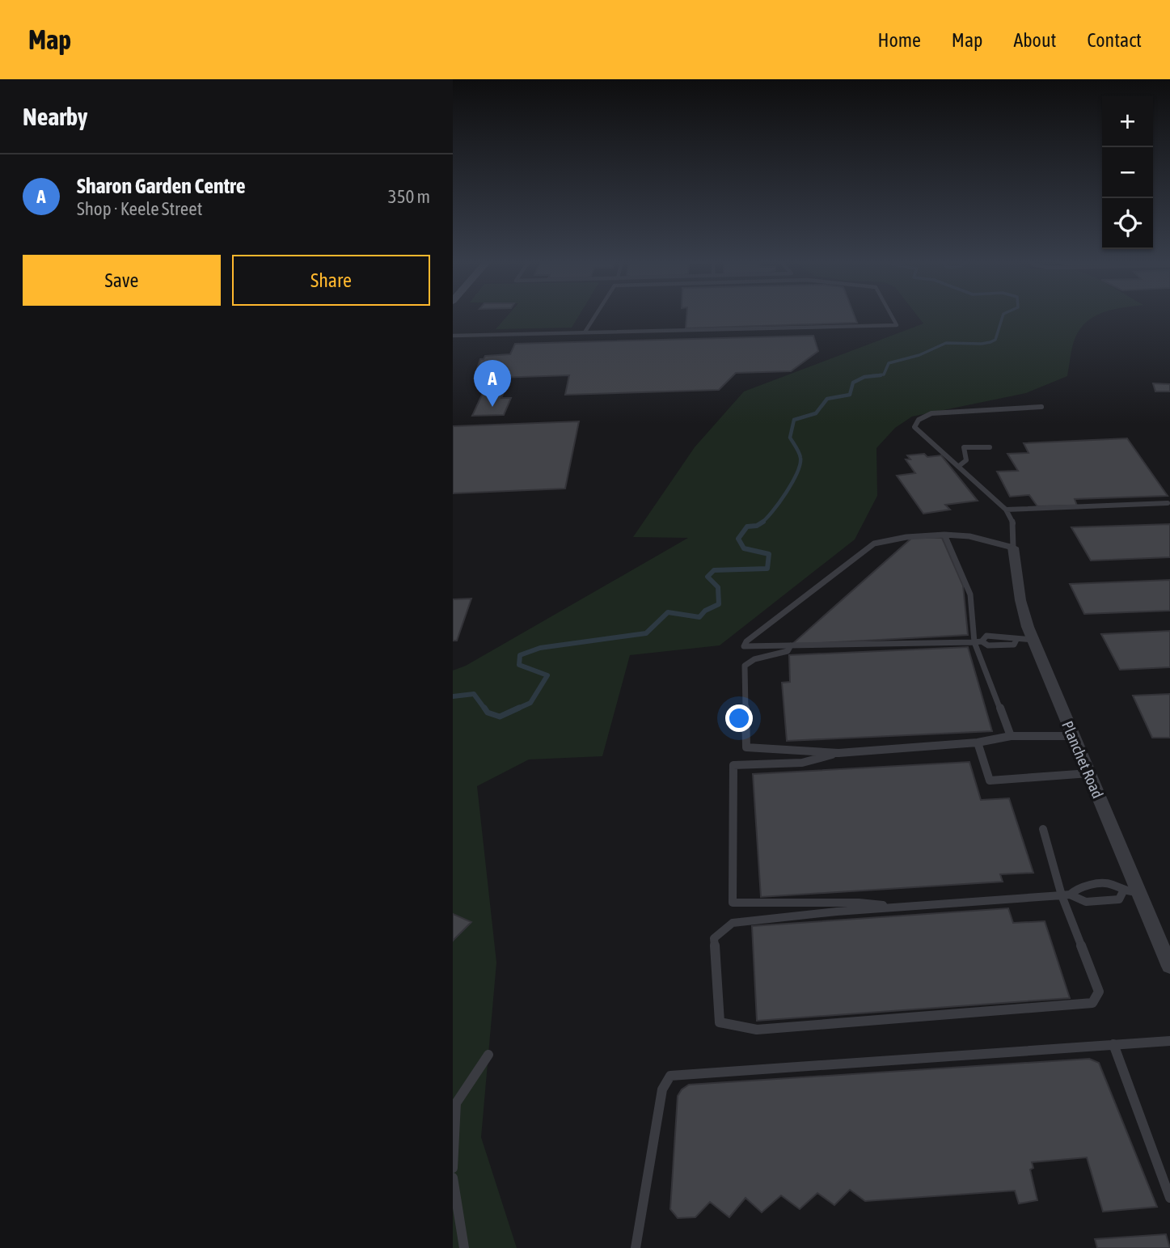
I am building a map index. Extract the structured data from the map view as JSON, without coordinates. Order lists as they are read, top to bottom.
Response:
{
  "streets": {
    "street": ["Planchet Road"]
  },
  "page": {
    "header": "Map",
    "nav": [
      "Home",
      "Map",
      "About",
      "Contact"
    ],
    "heading": "Nearby",
    "map_buttons": ["+", "−"],
    "list": [
      {
        "mark": "A",
        "name": "Sharon Garden Centre",
        "note": "Shop · Keele Street",
        "value": "350 m"
      }
    ],
    "buttons": ["Save", "Share"],
    "pins": "A"
  }
}
